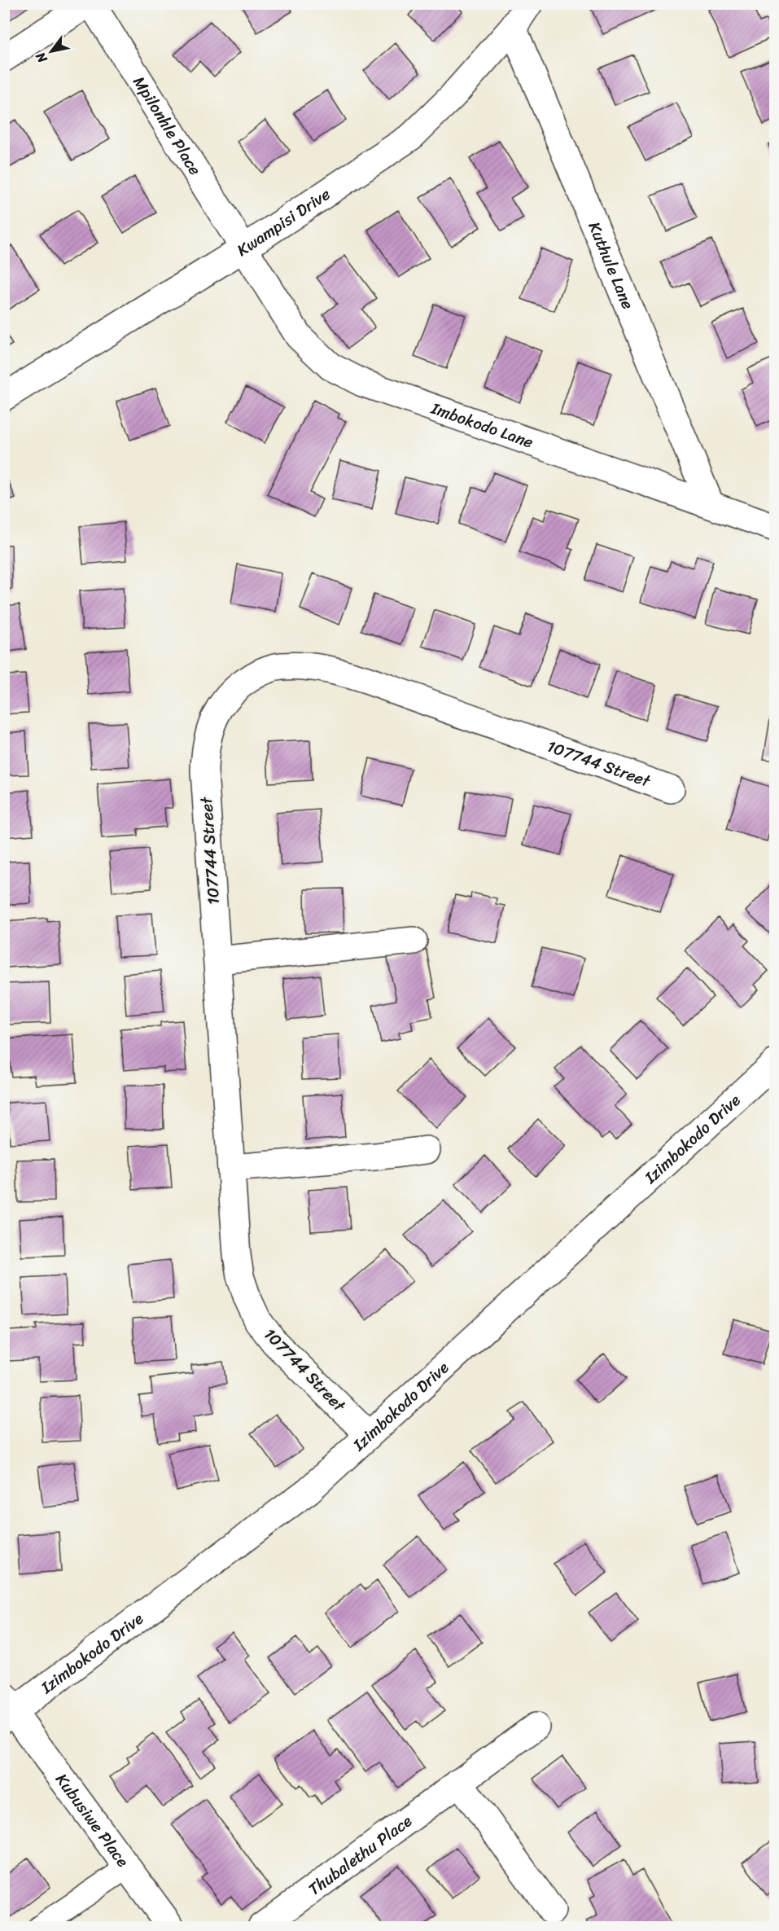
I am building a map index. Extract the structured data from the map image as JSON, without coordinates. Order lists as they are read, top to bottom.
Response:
{
  "streets": {
    "street": [
      "Mpilonhle Place",
      "Kwampisi Drive",
      "Kuthule Lane",
      "Imbokodo Lane",
      "107744 Street",
      "Izimbokodo Drive",
      "Kubusiwe Place",
      "Thubalethu Place"
    ]
  },
  "crossings": [
    ["Mpilonhle Place", "Kwampisi Drive"],
    ["Mpilonhle Place", "Imbokodo Lane"],
    ["Kwampisi Drive", "Kuthule Lane"],
    ["Kwampisi Drive", "Imbokodo Lane"],
    ["Kuthule Lane", "Imbokodo Lane"],
    ["107744 Street", "Izimbokodo Drive"],
    ["Izimbokodo Drive", "Kubusiwe Place"]
  ],
  "north": "bottom left"
}
